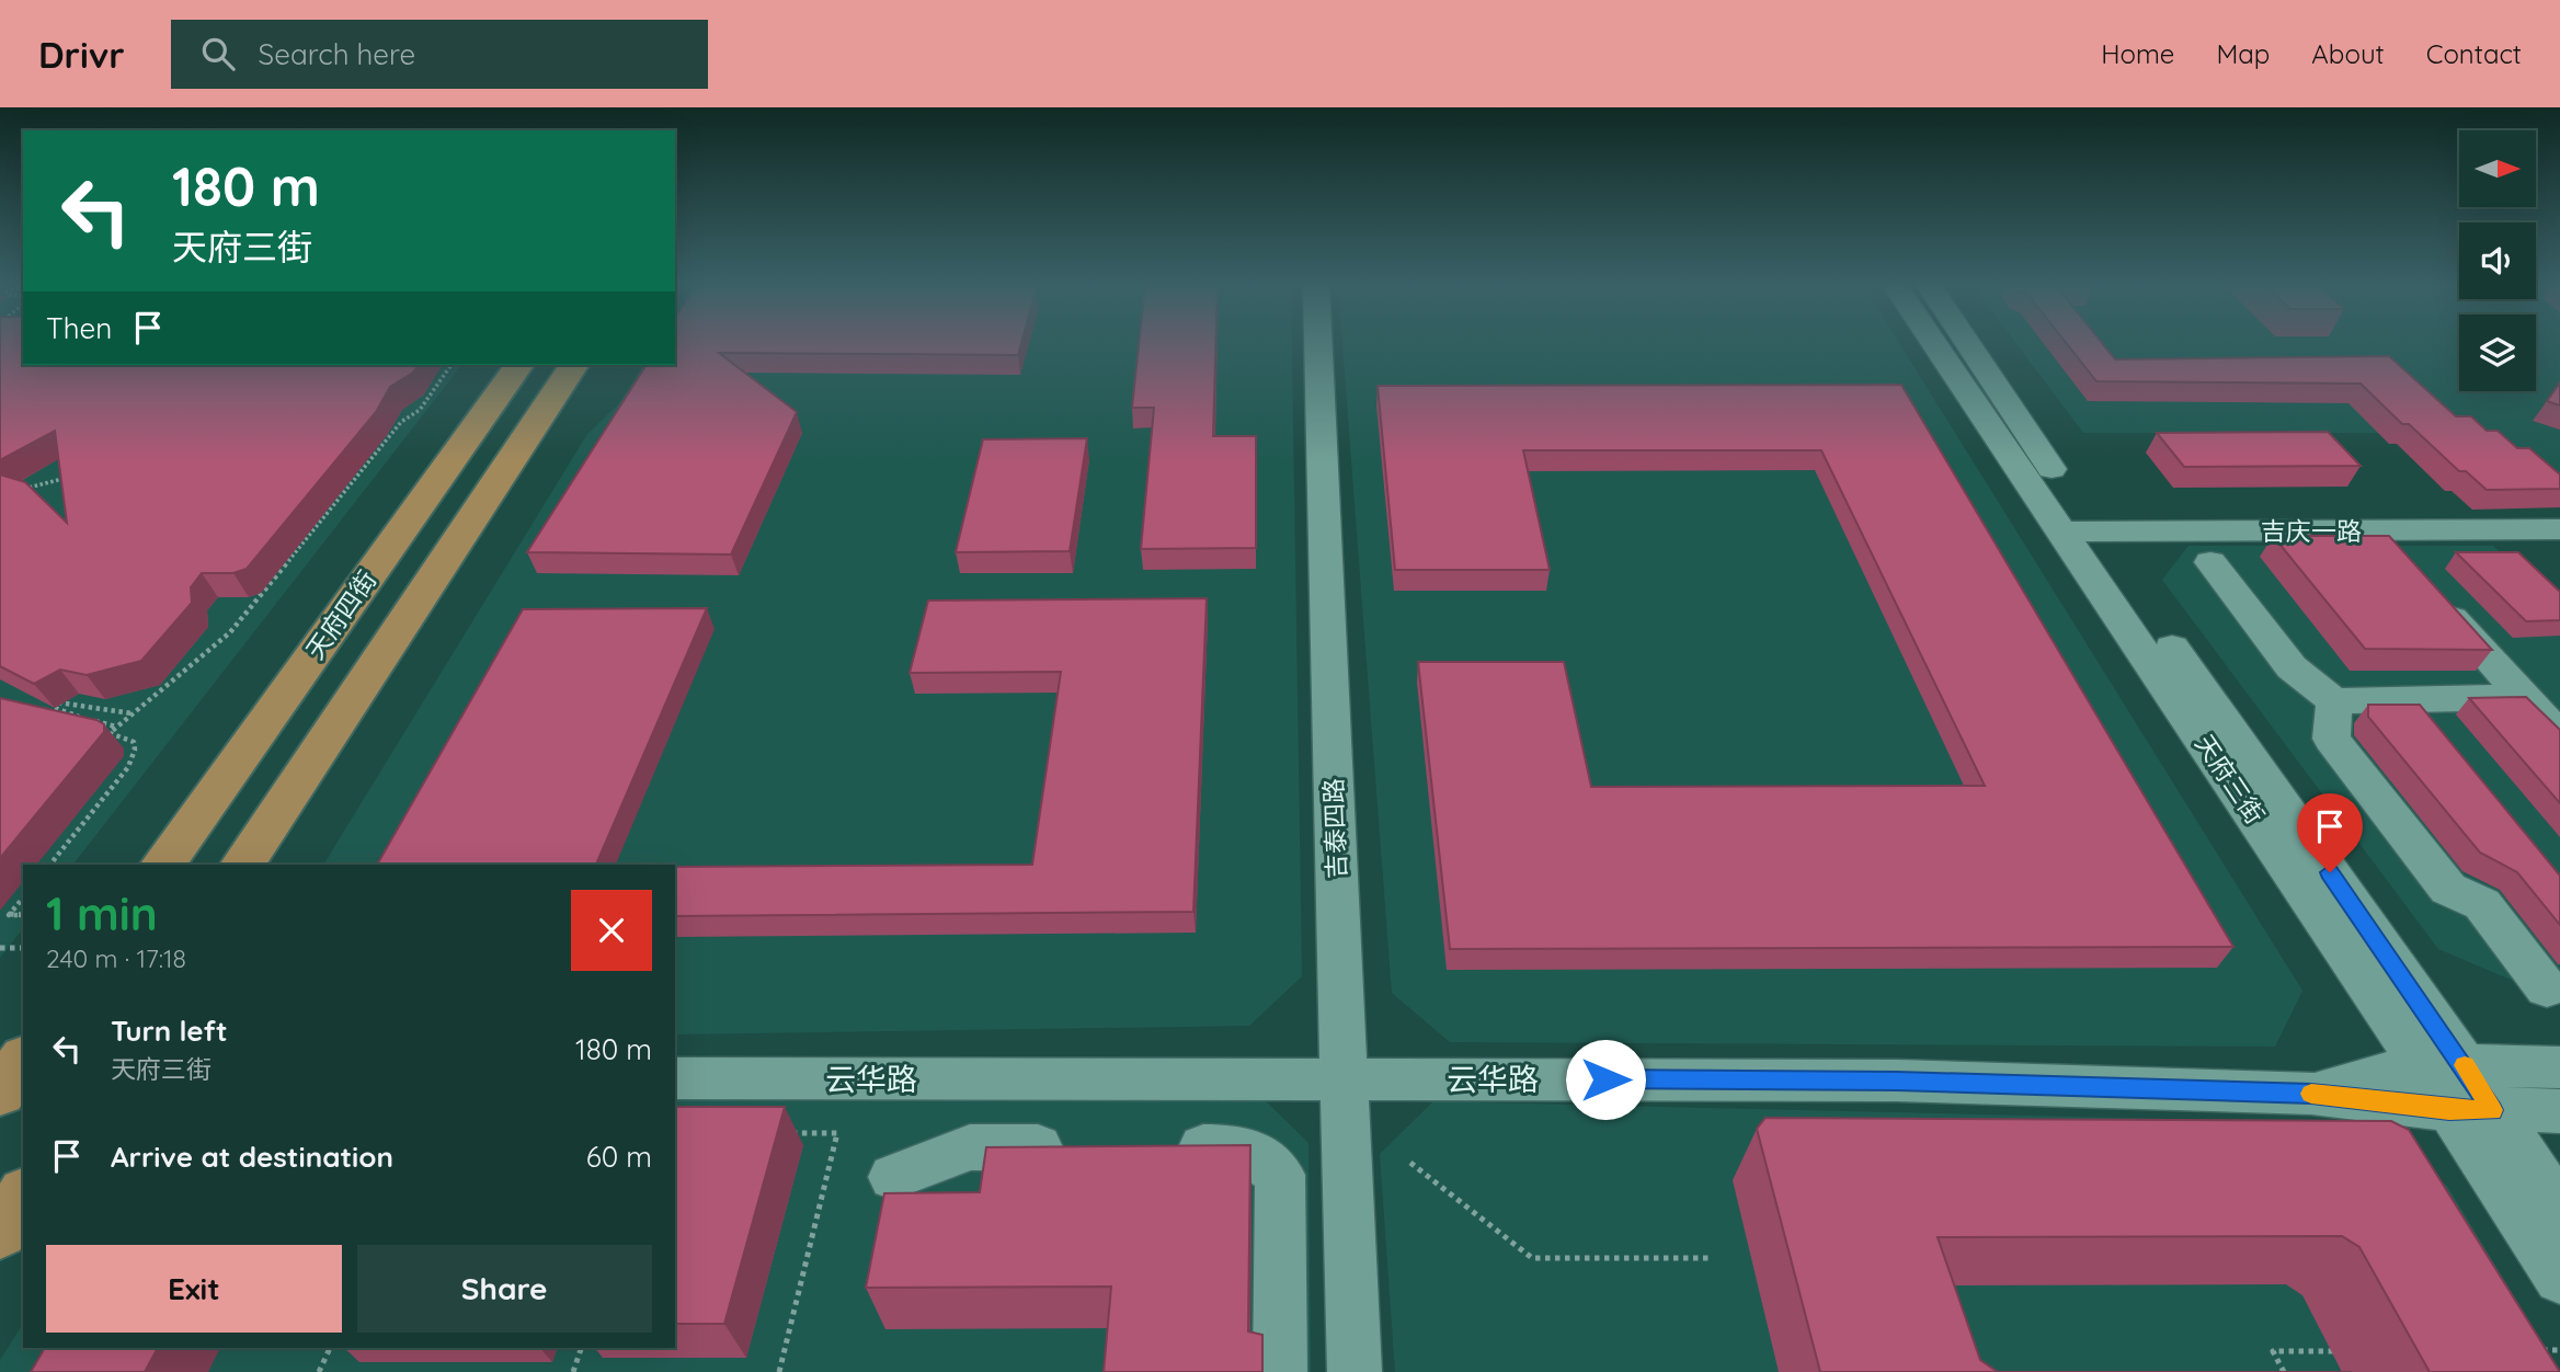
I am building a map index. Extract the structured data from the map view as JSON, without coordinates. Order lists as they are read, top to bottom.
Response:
{
  "streets": {
    "main road": ["天府四街"],
    "street": [
      "吉庆一路",
      "天府三街",
      "吉泰四路",
      "云华路"
    ]
  },
  "crossings": [
    ["吉庆一路", "天府三街"],
    ["天府三街", "云华路"],
    ["吉泰四路", "云华路"]
  ],
  "north": "right",
  "page": {
    "header": "Drivr",
    "search": "Search here",
    "nav": [
      "Home",
      "Map",
      "About",
      "Contact"
    ],
    "turn": ["180 m", "天府三街"],
    "then": "Then",
    "heading": ["1 min", "240 m · 17:18"],
    "list": [
      {
        "name": "Turn left",
        "note": "天府三街",
        "value": "180 m"
      },
      {
        "name": "Arrive at destination",
        "value": "60 m"
      }
    ],
    "buttons": ["Exit", "Share"]
  }
}
